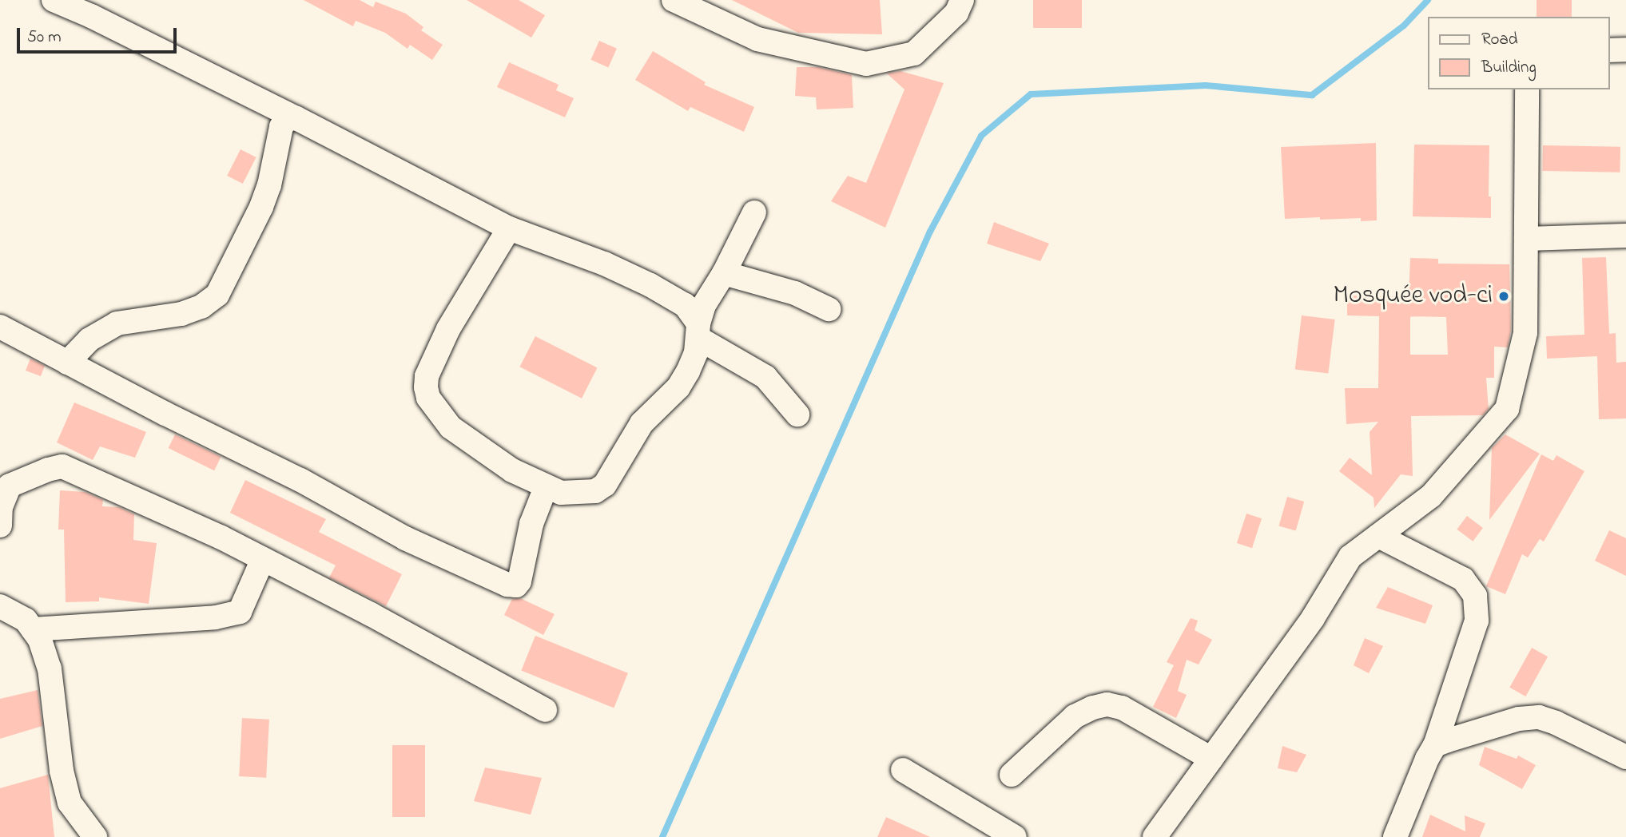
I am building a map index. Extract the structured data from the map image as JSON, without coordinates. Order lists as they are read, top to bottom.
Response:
{
  "places": ["Mosquée vod-ci"],
  "legend": ["Road", "Building"],
  "scale_bar": "50 m"
}
